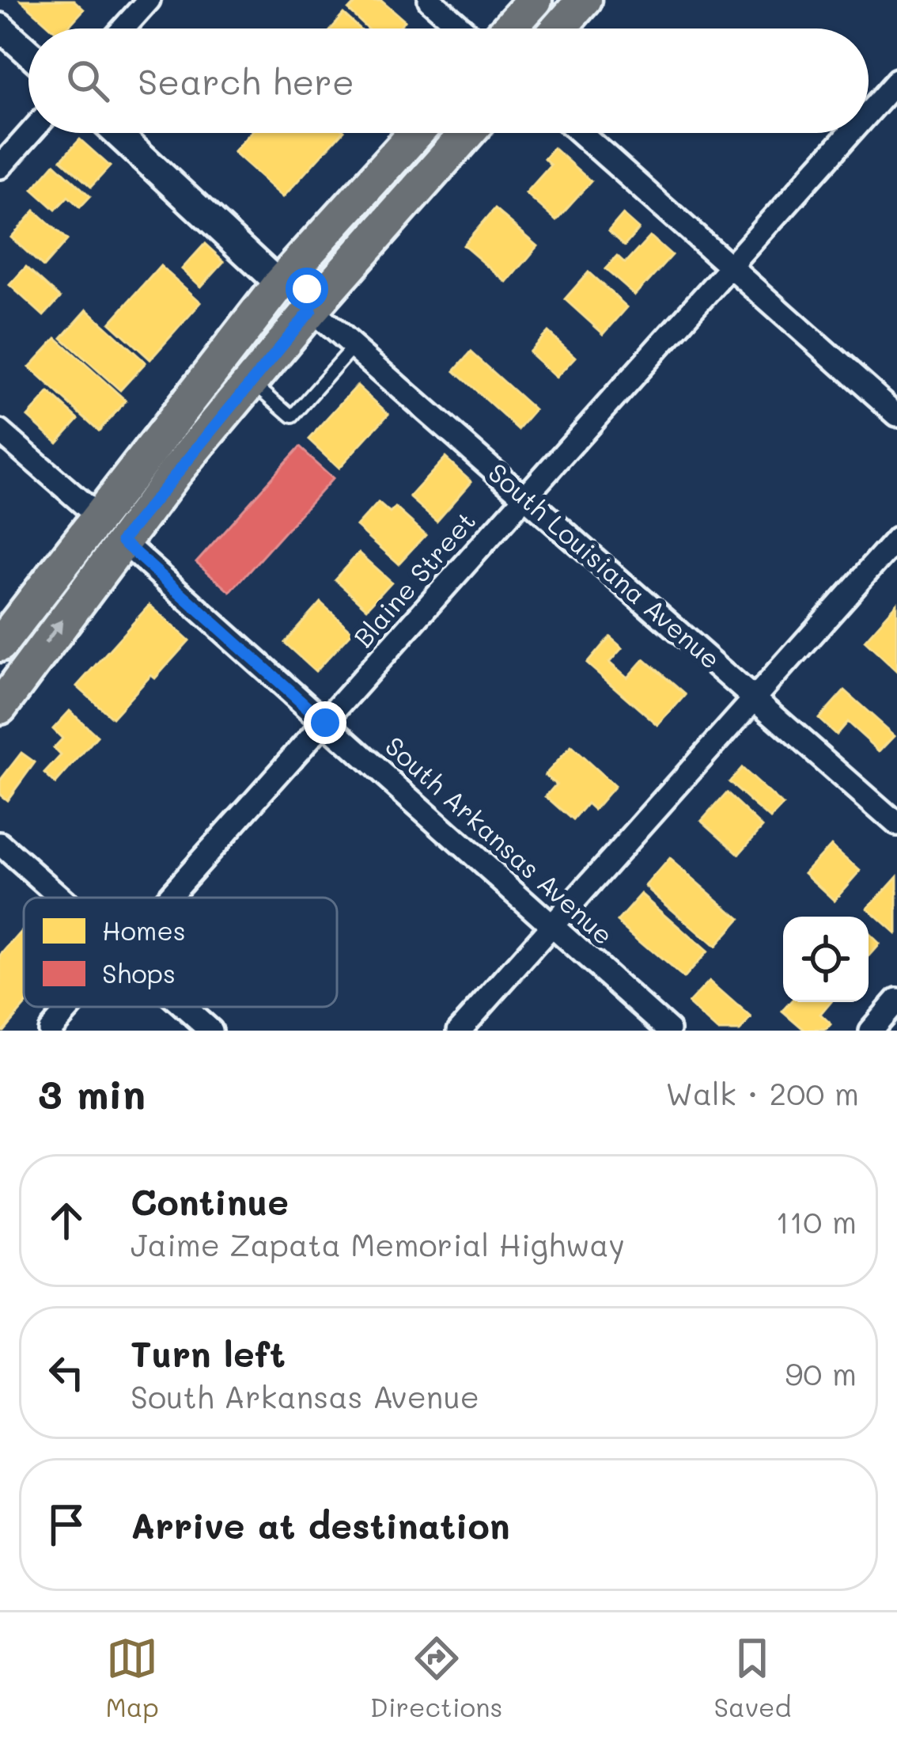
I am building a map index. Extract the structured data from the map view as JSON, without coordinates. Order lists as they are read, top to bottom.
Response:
{
  "streets": {
    "street": ["South Louisiana Avenue", "Blaine Street", "South Arkansas Avenue"]
  },
  "crossings": [
    ["South Louisiana Avenue", "Blaine Street"],
    ["Blaine Street", "South Arkansas Avenue"]
  ],
  "legend": ["Homes", "Shops"],
  "page": {
    "search": "Search here",
    "heading": ["3 min", "Walk · 200 m"],
    "list": [
      ["Continue", "Jaime Zapata Memorial Highway", "110 m"],
      ["Turn left", "South Arkansas Avenue", "90 m"],
      "Arrive at destination"
    ],
    "nav": ["Map", "Directions", "Saved"]
  }
}
